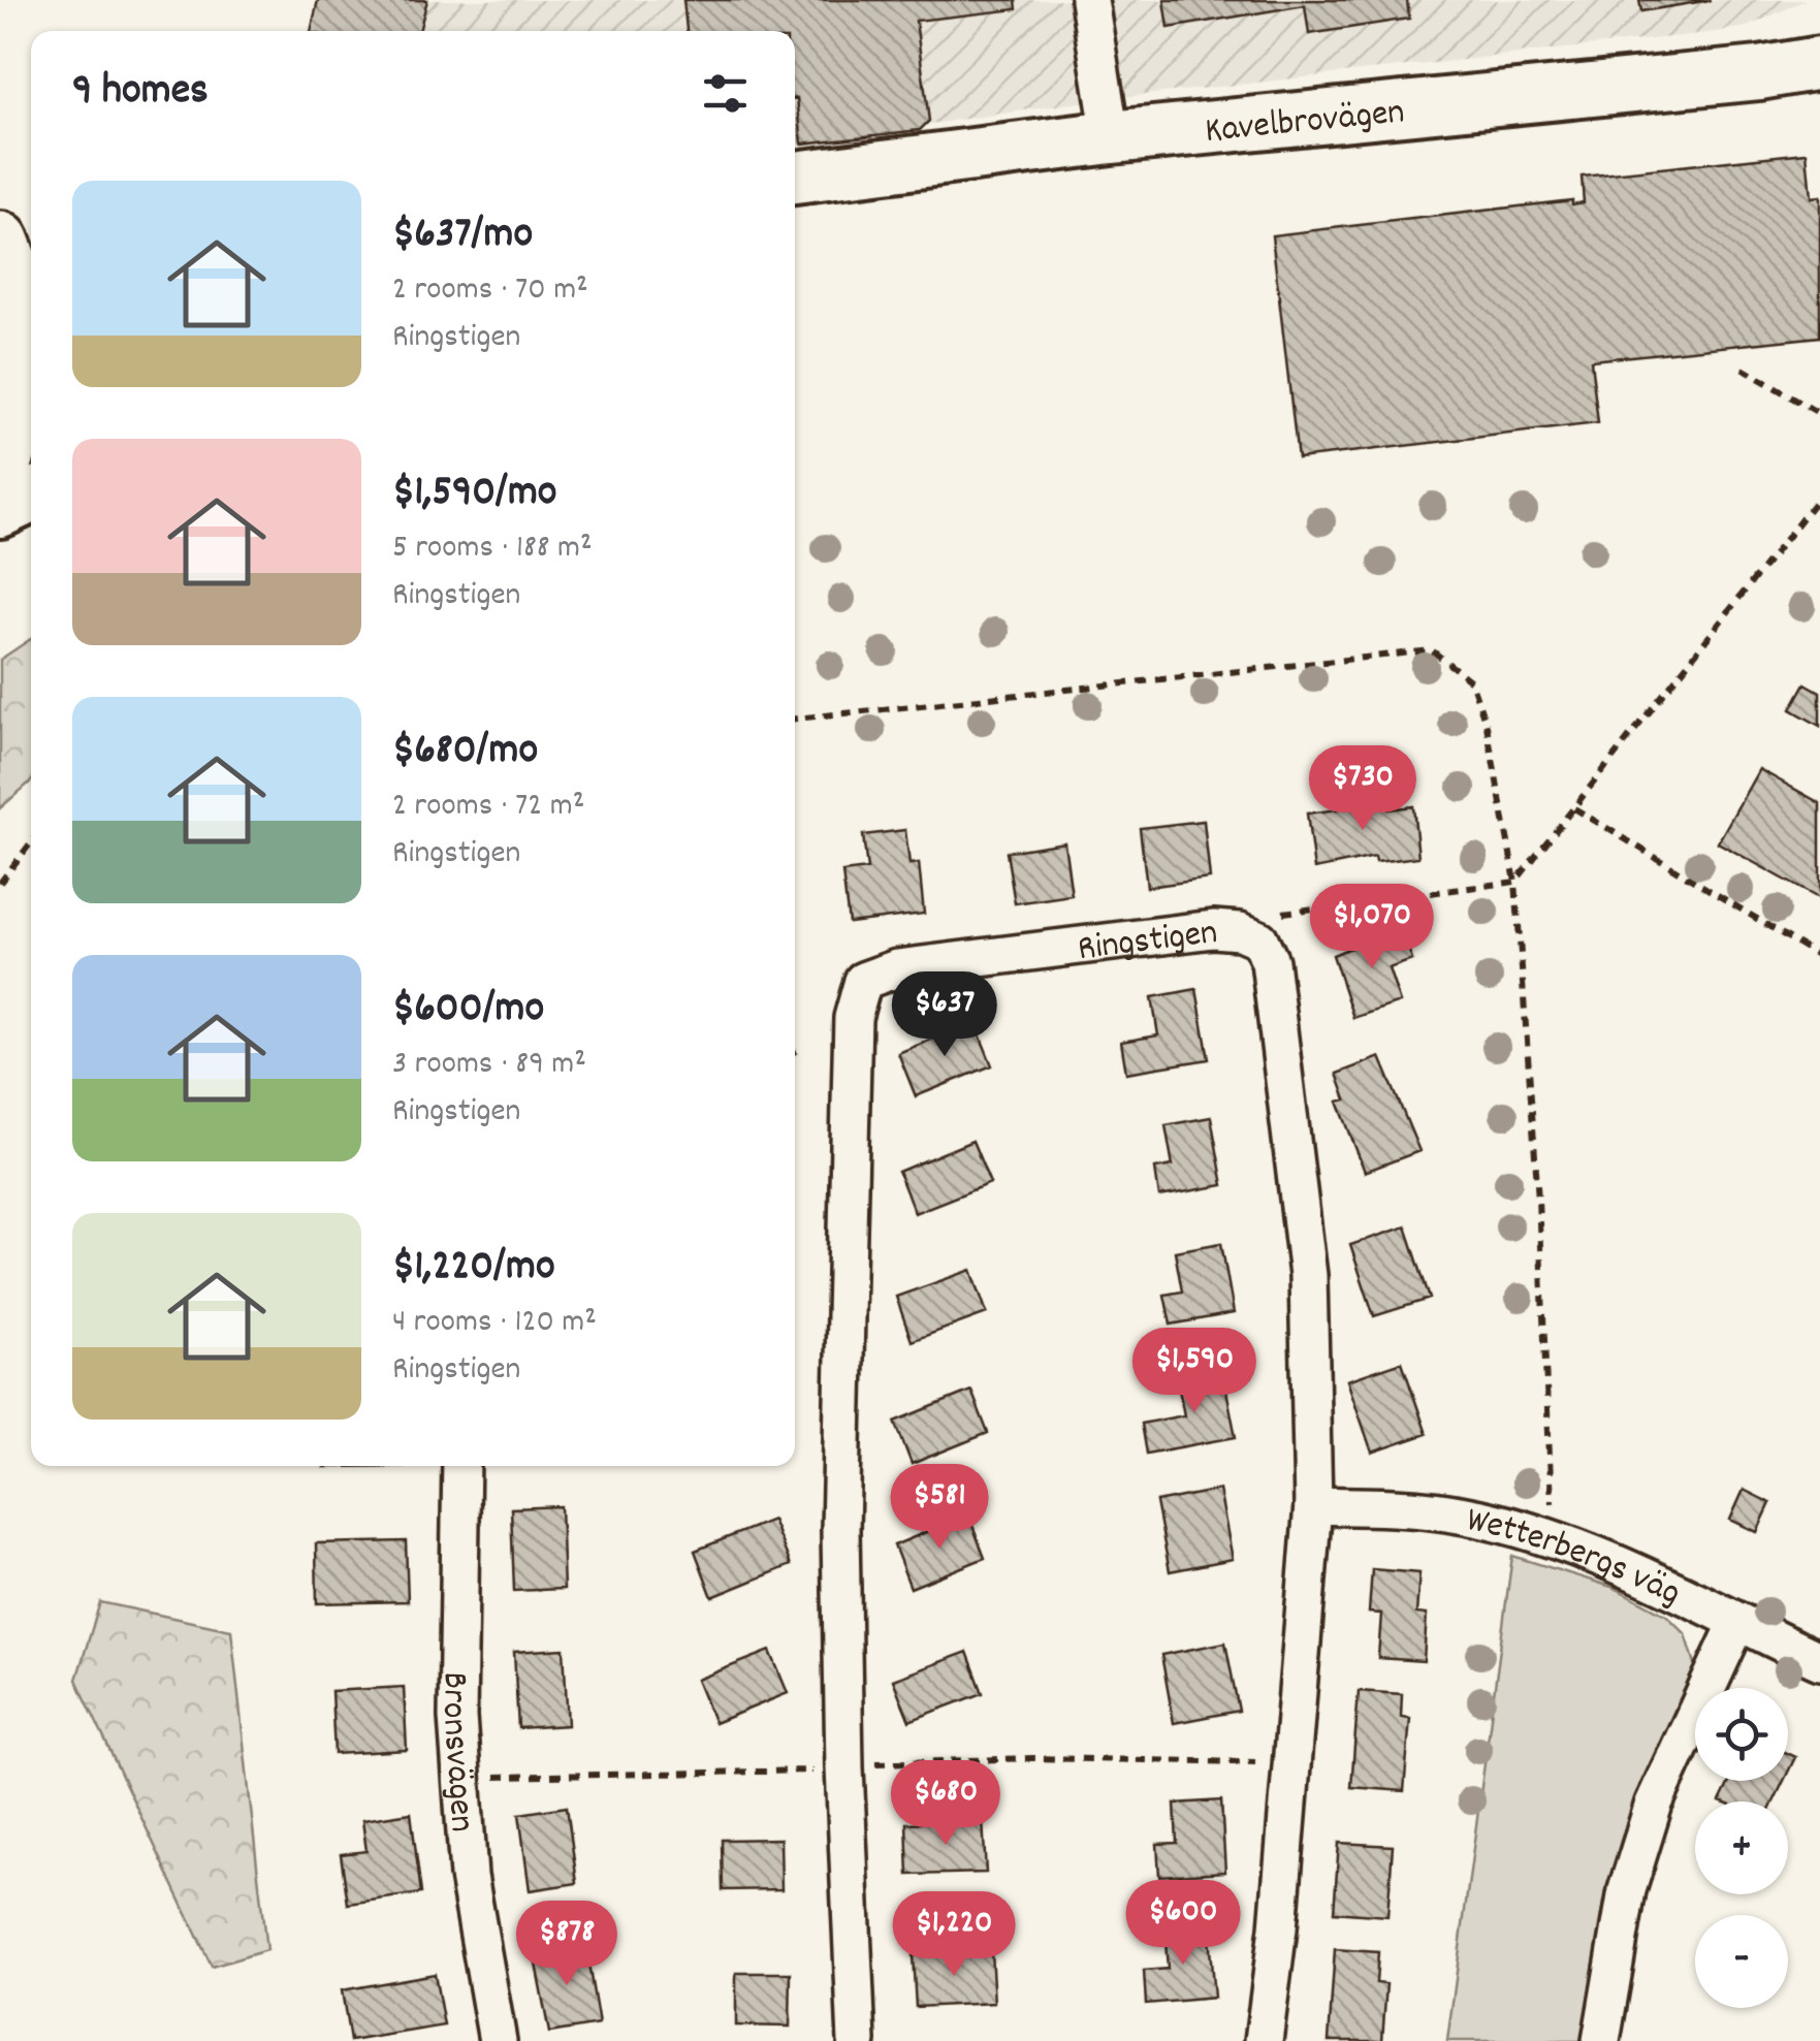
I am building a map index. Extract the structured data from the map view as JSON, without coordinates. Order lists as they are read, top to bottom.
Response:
{
  "streets": {
    "main road": ["Kavelbrovägen"],
    "street": ["Ringstigen", "Wetterbergs väg", "Bronsvägen"]
  },
  "crossings": [
    ["Ringstigen", "Wetterbergs väg"]
  ],
  "page": {
    "heading": "9 homes",
    "list": [
      {
        "name": "$637/mo",
        "note": "2 rooms · 70 m² · Ringstigen"
      },
      {
        "name": "$1,590/mo",
        "note": "5 rooms · 188 m² · Ringstigen"
      },
      {
        "name": "$680/mo",
        "note": "2 rooms · 72 m² · Ringstigen"
      },
      {
        "name": "$600/mo",
        "note": "3 rooms · 89 m² · Ringstigen"
      },
      {
        "name": "$1,220/mo",
        "note": "4 rooms · 120 m² · Ringstigen"
      }
    ],
    "price": [
      "$730",
      "$1,070",
      "$637",
      "$1,590",
      "$581",
      "$680",
      "$600",
      "$1,220",
      "$878"
    ],
    "map_buttons": ["+", "−"]
  }
}
